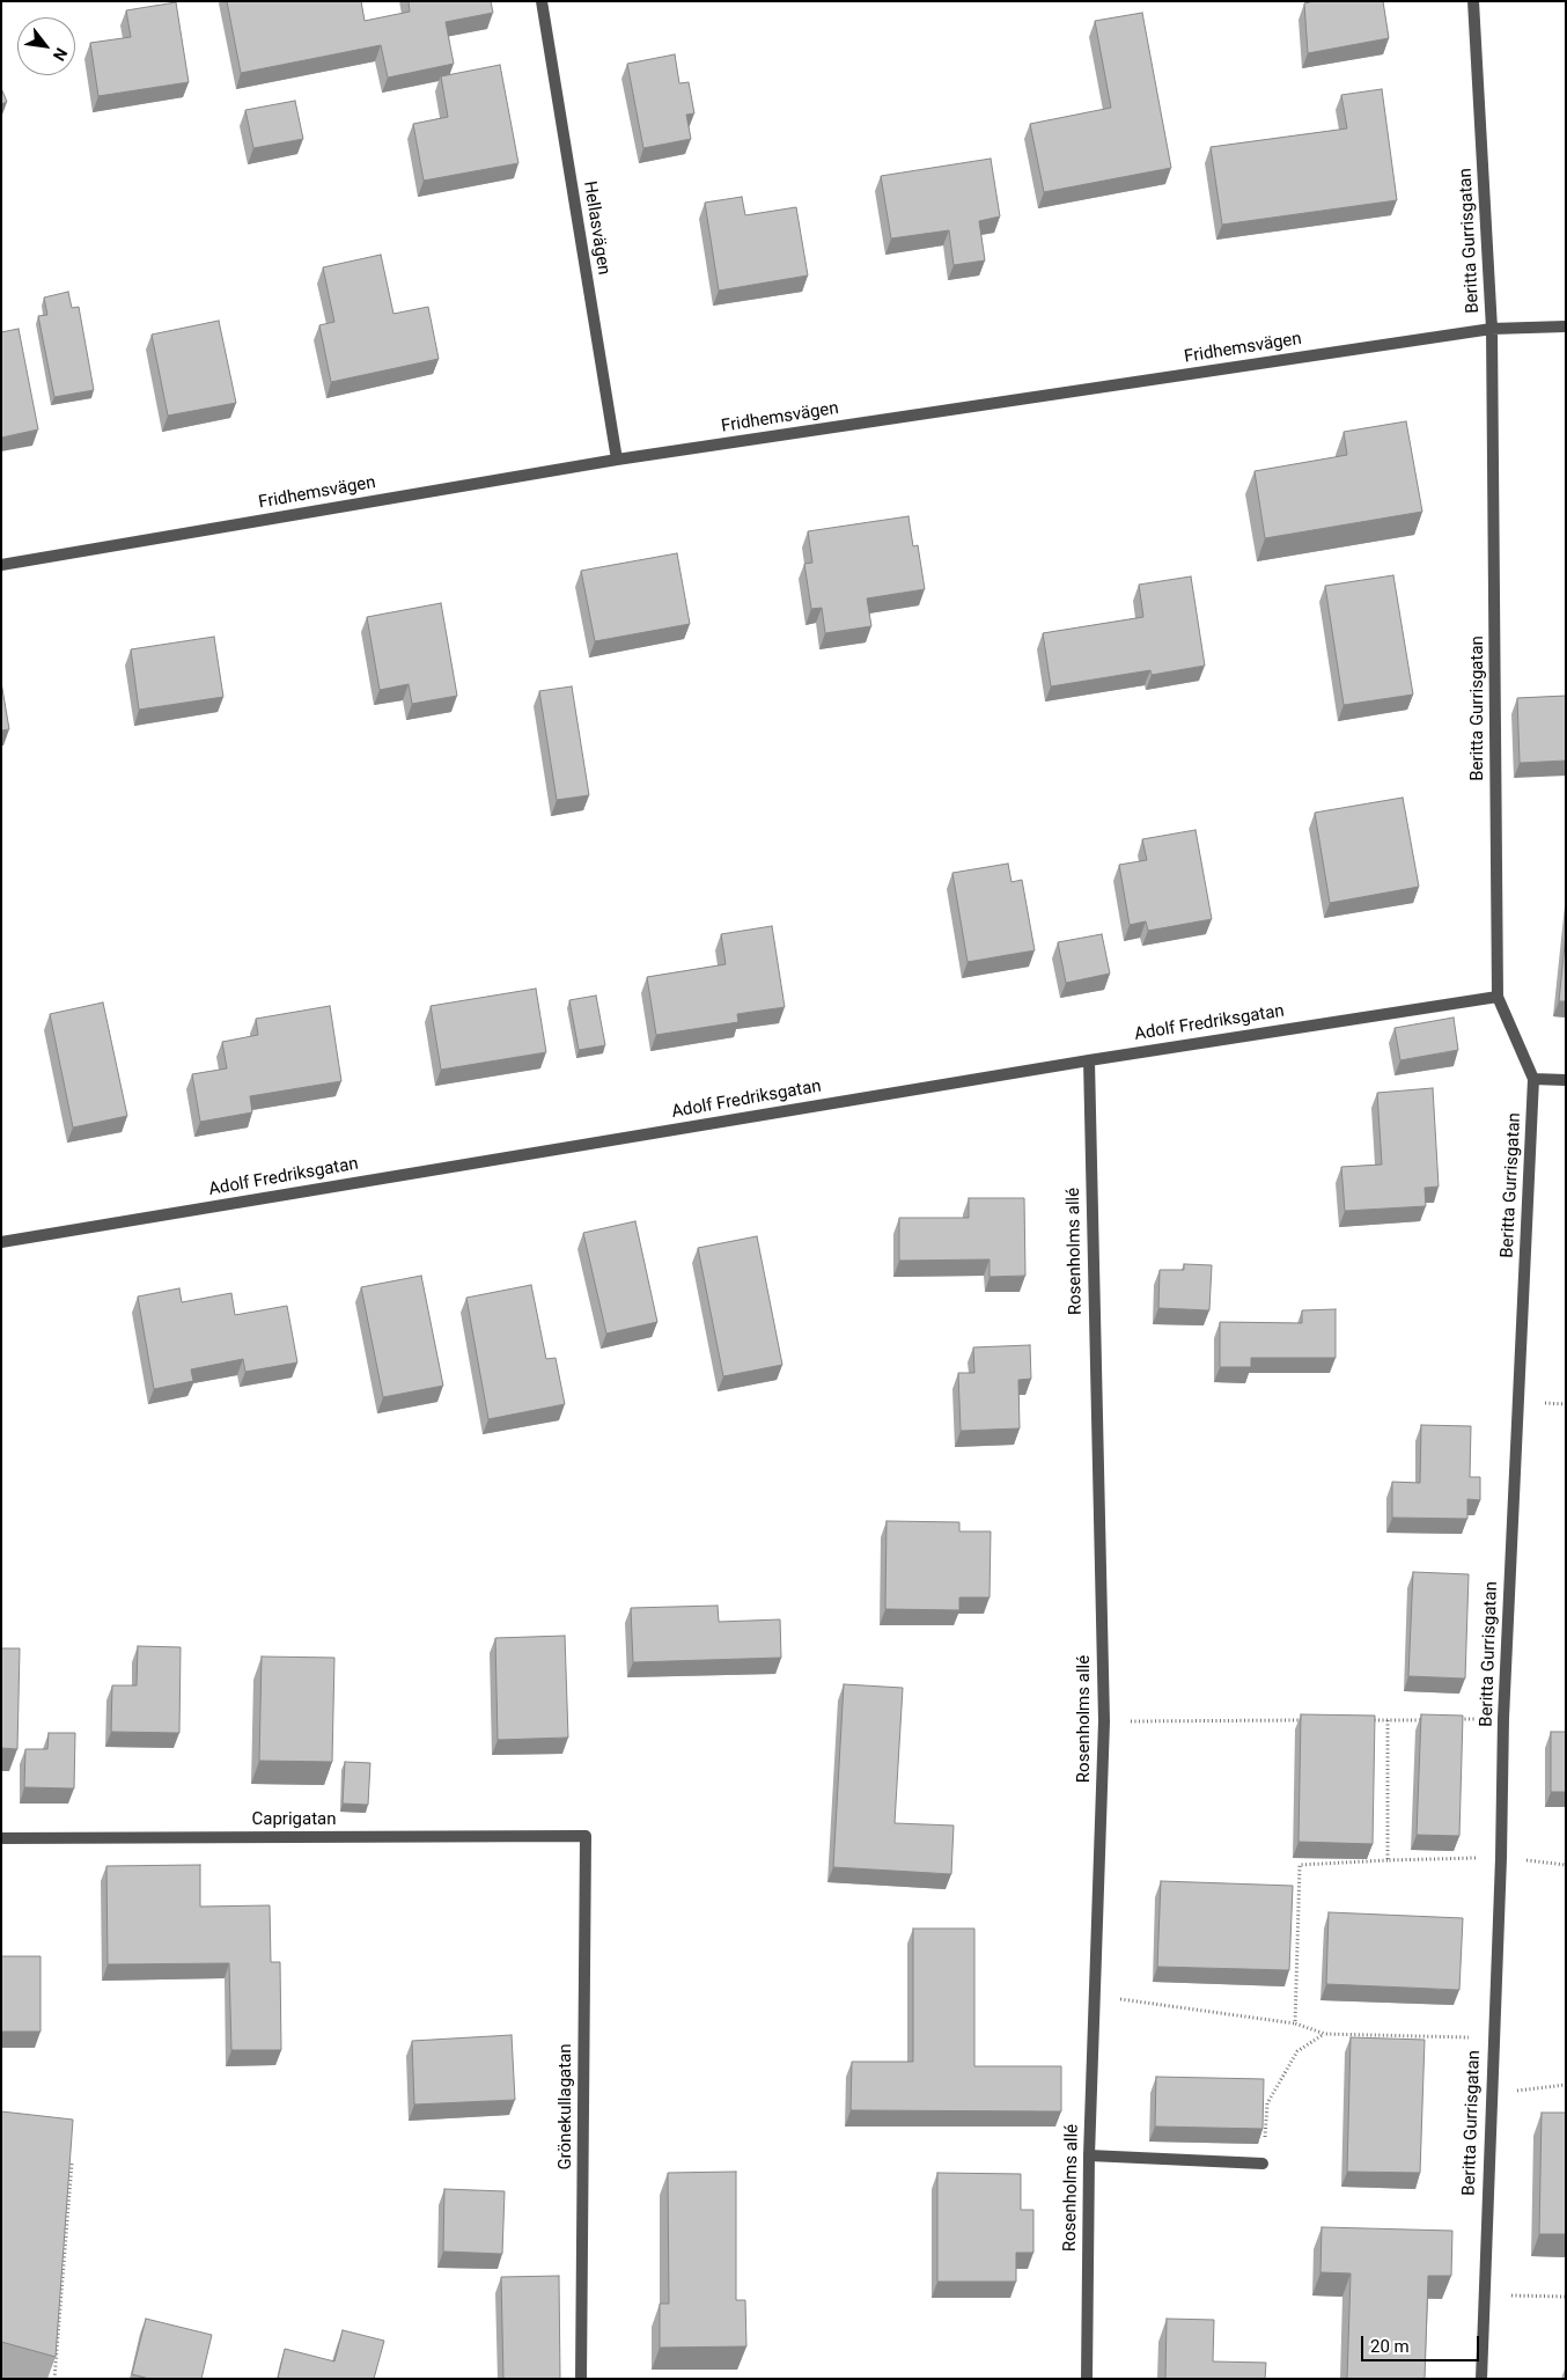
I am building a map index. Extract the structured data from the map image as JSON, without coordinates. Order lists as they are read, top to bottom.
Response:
{
  "streets": {
    "street": [
      "Hellasvägen",
      "Beritta Gurrisgatan",
      "Fridhemsvägen",
      "Adolf Fredriksgatan",
      "Rosenholms allé",
      "Caprigatan",
      "Grönekullagatan"
    ]
  },
  "crossings": [
    ["Hellasvägen", "Fridhemsvägen"],
    ["Beritta Gurrisgatan", "Fridhemsvägen"],
    ["Beritta Gurrisgatan", "Adolf Fredriksgatan"],
    ["Adolf Fredriksgatan", "Rosenholms allé"],
    ["Caprigatan", "Grönekullagatan"]
  ],
  "scale_bar": "20 m",
  "north": "bottom right"
}
